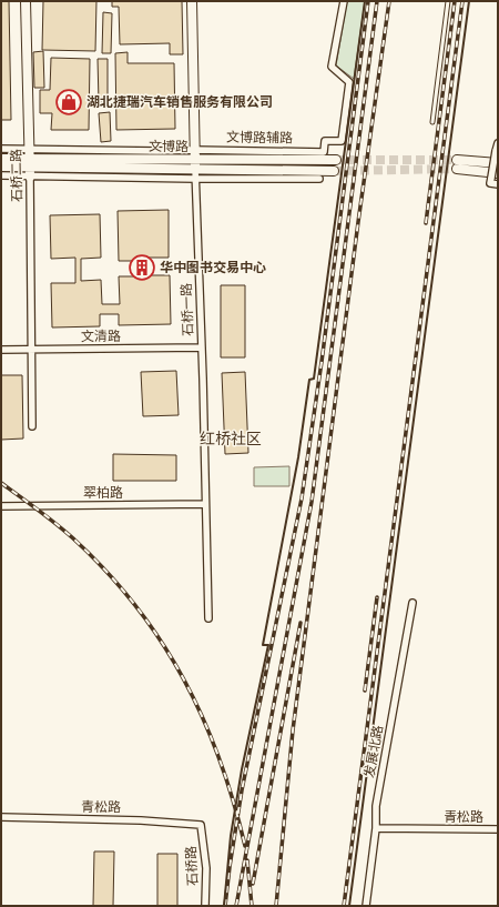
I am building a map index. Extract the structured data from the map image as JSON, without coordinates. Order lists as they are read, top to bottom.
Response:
{
  "streets": {
    "main road": ["文博路", "石桥二路", "石桥一路"],
    "street": [
      "文博路辅路",
      "文清路",
      "翠柏路",
      "发展北路",
      "青松路",
      "石桥路"
    ]
  },
  "crossings": [
    ["文博路辅路", "文博路"],
    ["文博路辅路", "石桥二路"],
    ["文博路辅路", "石桥一路"],
    ["文博路", "石桥二路"],
    ["文博路", "石桥一路"],
    ["石桥二路", "文清路"],
    ["石桥一路", "文清路"],
    ["石桥一路", "翠柏路"],
    ["发展北路", "青松路"],
    ["青松路", "石桥路"]
  ],
  "districts": ["红桥社区"],
  "places": {
    "shop": ["湖北捷瑞汽车销售服务有限公司"],
    "building": ["华中图书交易中心"]
  }
}
